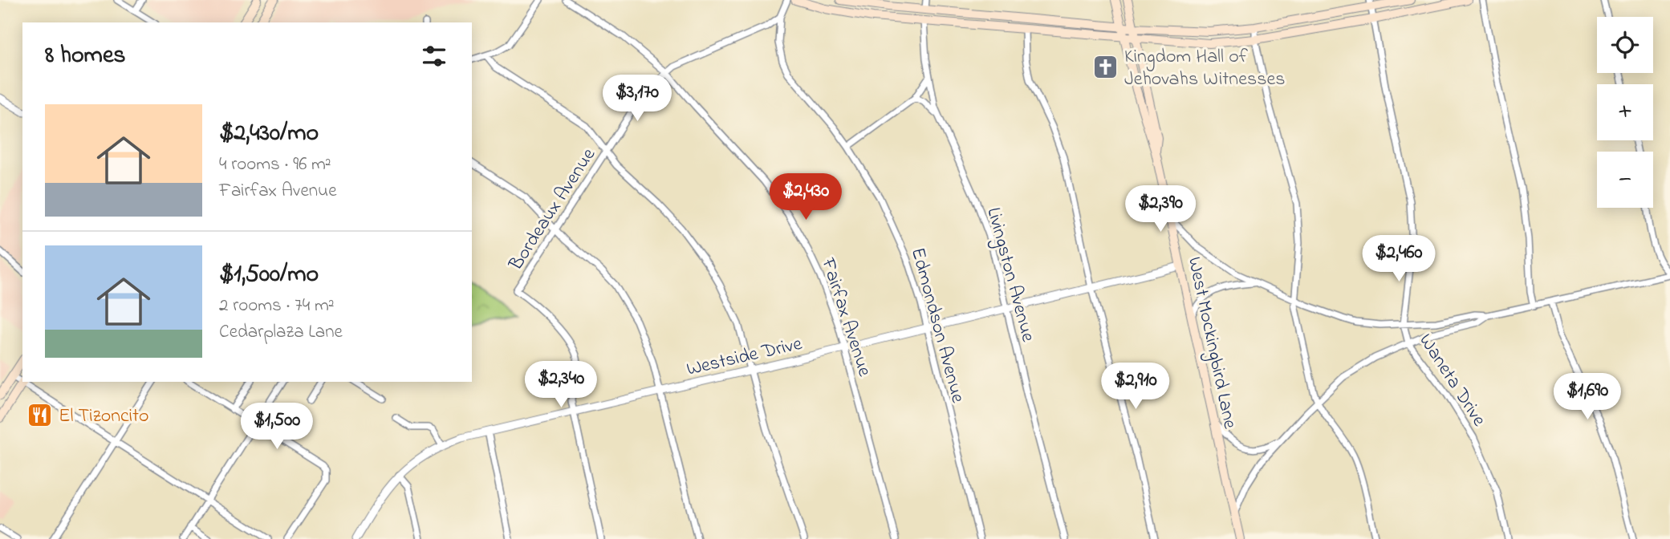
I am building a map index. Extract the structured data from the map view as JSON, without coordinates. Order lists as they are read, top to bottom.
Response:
{
  "streets": {
    "main road": ["West Mockingbird Lane"],
    "street": [
      "Bordeaux Avenue",
      "Livingston Avenue",
      "Fairfax Avenue",
      "Edmondson Avenue",
      "Westside Drive",
      "Waneta Drive"
    ]
  },
  "crossings": [
    ["Bordeaux Avenue", "Fairfax Avenue"],
    ["Bordeaux Avenue", "Edmondson Avenue"],
    ["Bordeaux Avenue", "Westside Drive"],
    ["Livingston Avenue", "Westside Drive"],
    ["Fairfax Avenue", "Westside Drive"],
    ["Edmondson Avenue", "Westside Drive"],
    ["West Mockingbird Lane", "Westside Drive"]
  ],
  "places": {
    "church": ["Kingdom Hall of Jehovahs Witnesses"],
    "restaurant": ["El Tizoncito"]
  },
  "page": {
    "map_buttons": ["+", "−"],
    "heading": "8 homes",
    "price": [
      "$3,170",
      "$2,430",
      "$2,390",
      "$2,460",
      "$2,340",
      "$2,910",
      "$1,690",
      "$1,500"
    ],
    "list": [
      {
        "name": "$2,430/mo",
        "note": "4 rooms · 96 m² · Fairfax Avenue"
      },
      {
        "name": "$1,500/mo",
        "note": "2 rooms · 74 m² · Cedarplaza Lane"
      }
    ]
  }
}
